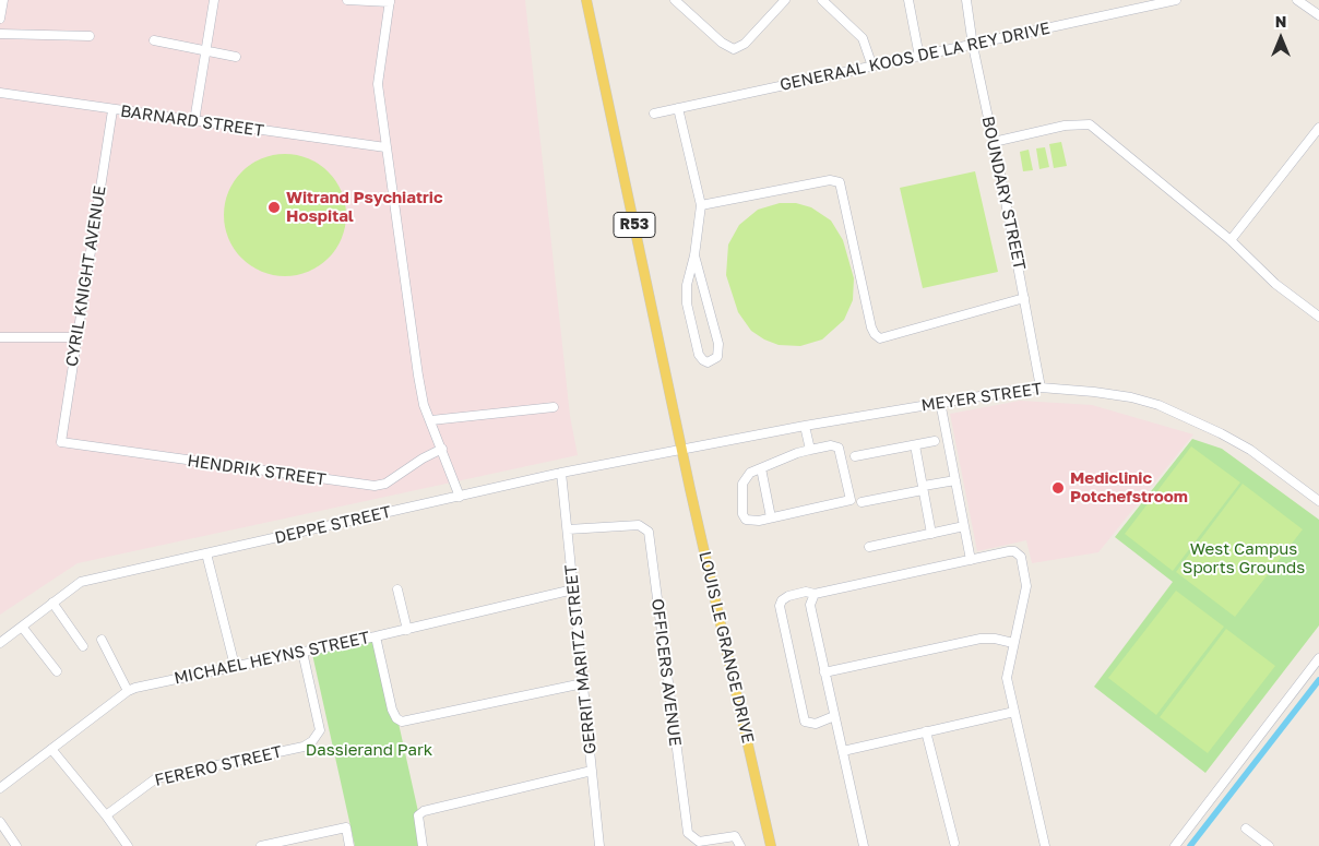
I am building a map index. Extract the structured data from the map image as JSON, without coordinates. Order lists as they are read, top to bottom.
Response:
{
  "streets": {
    "main road": ["R53", "LOUIS LE GRANGE DRIVE"],
    "street": [
      "GENERAAL KOOS DE LA REY DRIVE",
      "BARNARD STREET",
      "BOUNDARY STREET",
      "CYRIL KNIGHT AVENUE",
      "MEYER STREET",
      "HENDRIK STREET",
      "DEPPE STREET",
      "MICHAEL HEYNS STREET",
      "GERRIT MARITZ STREET",
      "OFFICERS AVENUE",
      "FERERO STREET"
    ]
  },
  "crossings": [
    ["GENERAAL KOOS DE LA REY DRIVE", "BOUNDARY STREET"],
    ["BARNARD STREET", "CYRIL KNIGHT AVENUE"],
    ["BOUNDARY STREET", "MEYER STREET"],
    ["R53", "MEYER STREET"],
    ["R53", "DEPPE STREET"],
    ["R53", "LOUIS LE GRANGE DRIVE"],
    ["CYRIL KNIGHT AVENUE", "HENDRIK STREET"],
    ["MEYER STREET", "DEPPE STREET"],
    ["MEYER STREET", "LOUIS LE GRANGE DRIVE"],
    ["DEPPE STREET", "LOUIS LE GRANGE DRIVE"],
    ["DEPPE STREET", "GERRIT MARITZ STREET"],
    ["MICHAEL HEYNS STREET", "GERRIT MARITZ STREET"],
    ["MICHAEL HEYNS STREET", "FERERO STREET"],
    ["GERRIT MARITZ STREET", "OFFICERS AVENUE"]
  ],
  "parks": ["West Campus Sports Grounds", "Dassierand Park"],
  "places": ["Witrand Psychiatric Hospital", "Mediclinic Potchefstroom"],
  "north": "top"
}
